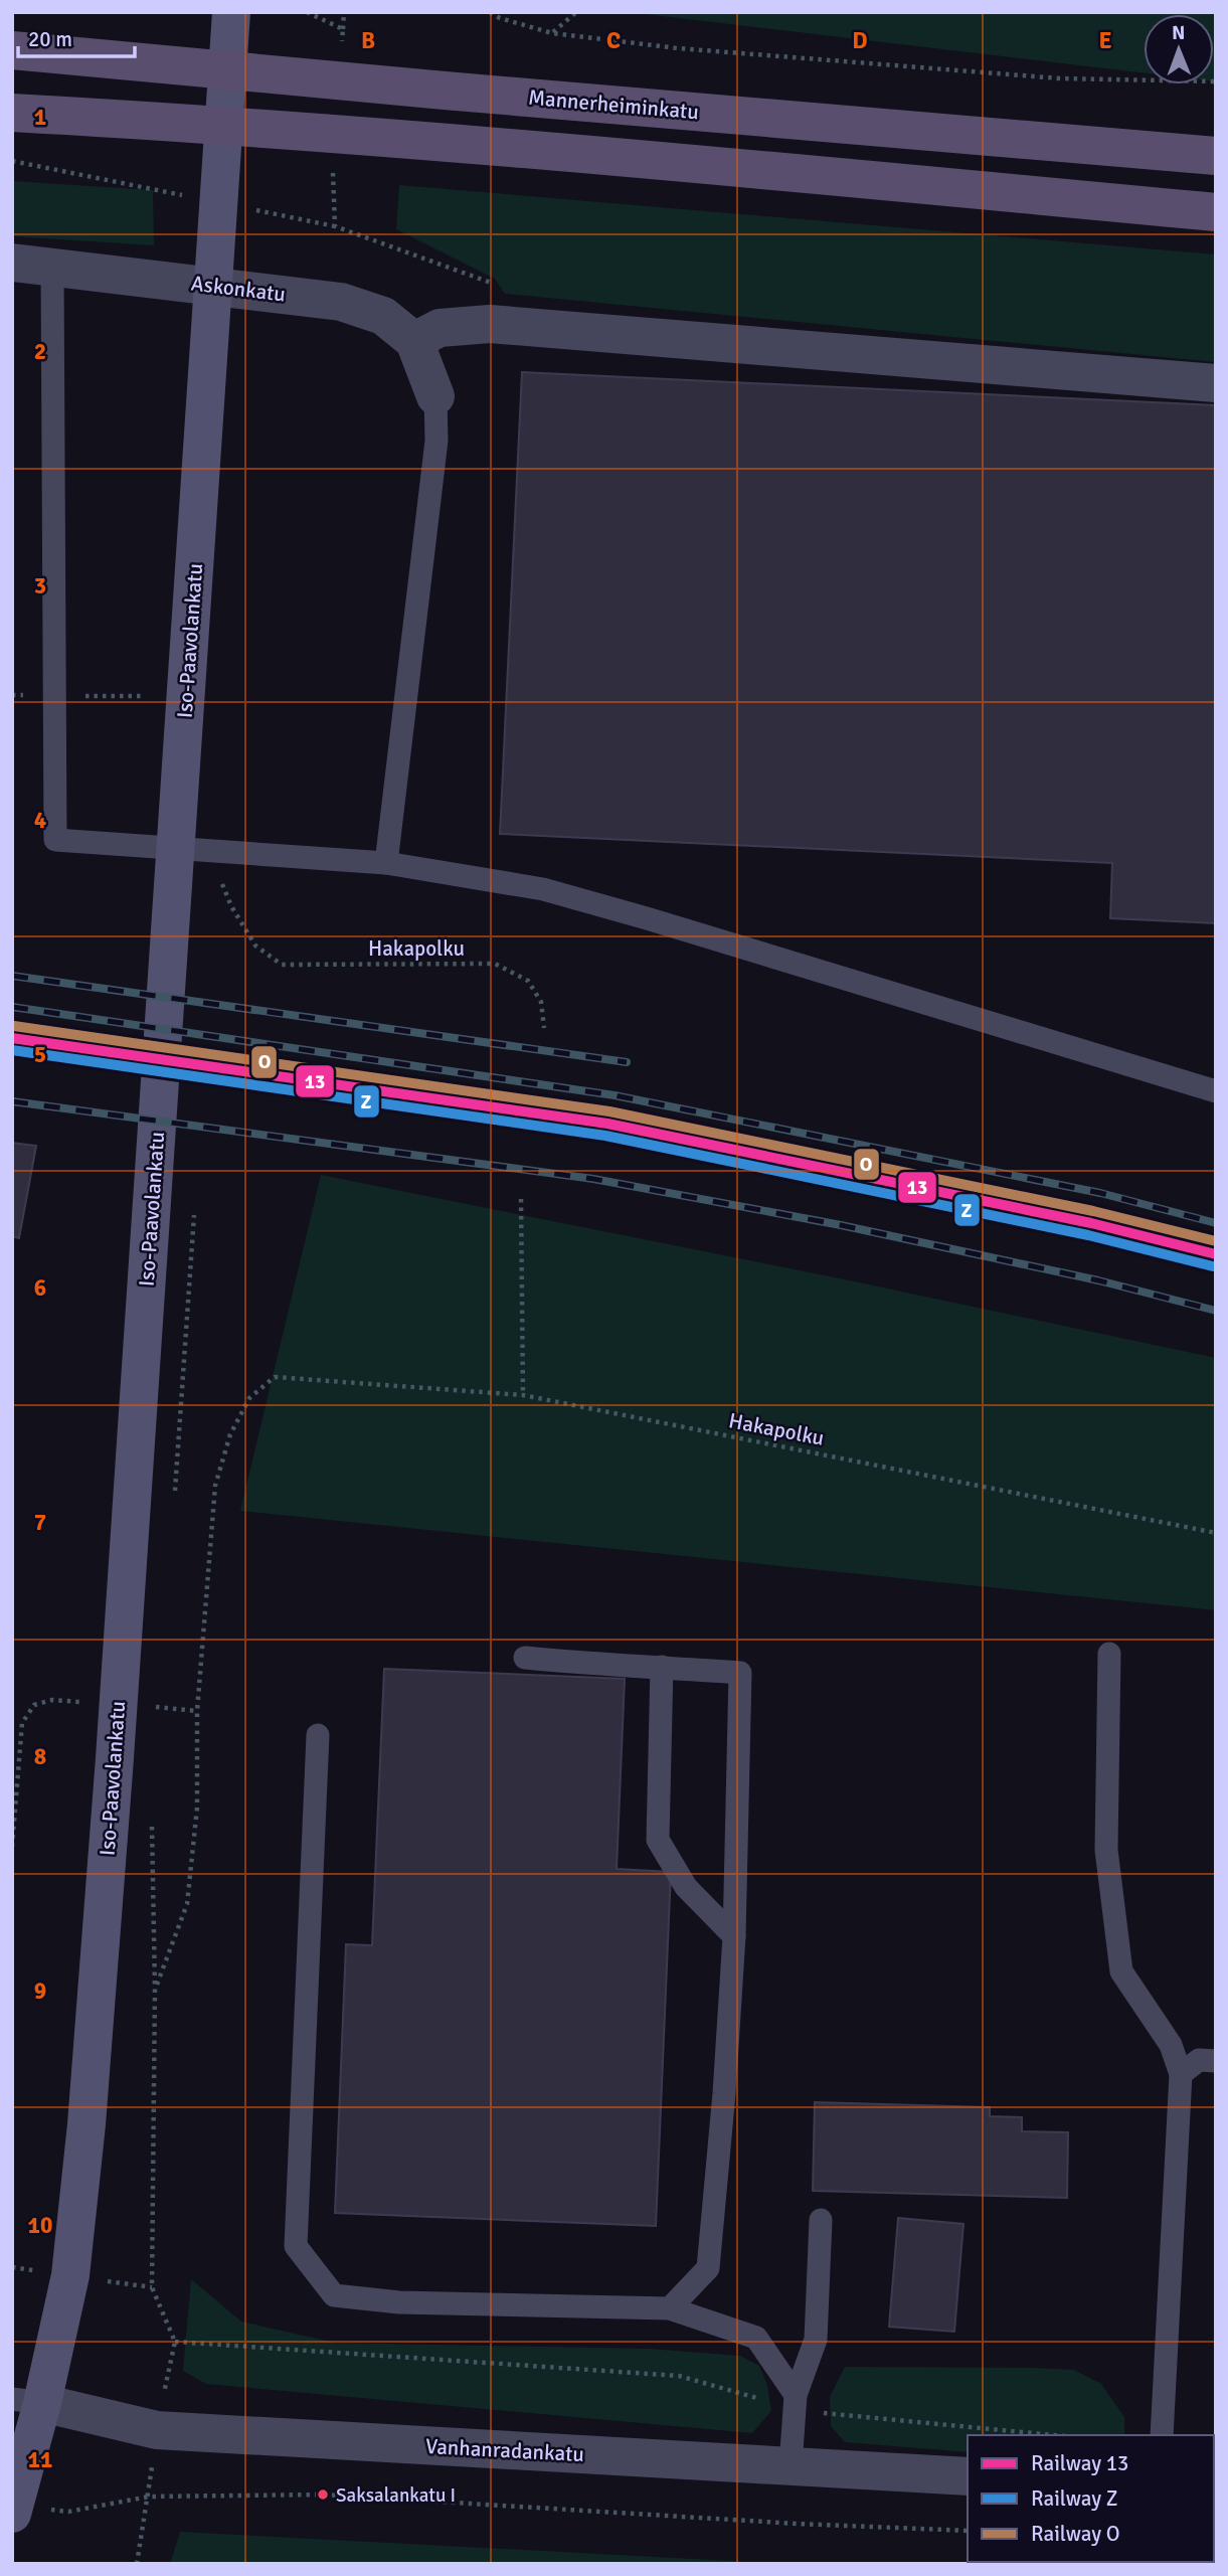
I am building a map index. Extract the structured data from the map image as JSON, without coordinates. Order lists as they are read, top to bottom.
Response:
{
  "streets": {
    "main road": ["Mannerheiminkatu", "Iso-Paavolankatu"],
    "street": ["Askonkatu", "Vanhanradankatu"],
    "path": ["Hakapolku"]
  },
  "crossings": [
    ["Iso-Paavolankatu", "Vanhanradankatu"]
  ],
  "places": ["Saksalankatu I"],
  "lines": ["rail line O", "rail line 13", "rail line Z"],
  "legend": ["Railway 13", "Railway Z", "Railway O"],
  "scale_bar": "20 m",
  "north": "top",
  "grid": {
    "columns": [
      "B",
      "C",
      "D",
      "E"
    ],
    "rows": [
      "1",
      "2",
      "3",
      "4",
      "5",
      "6",
      "7",
      "8",
      "9",
      "10",
      "11"
    ]
  }
}
